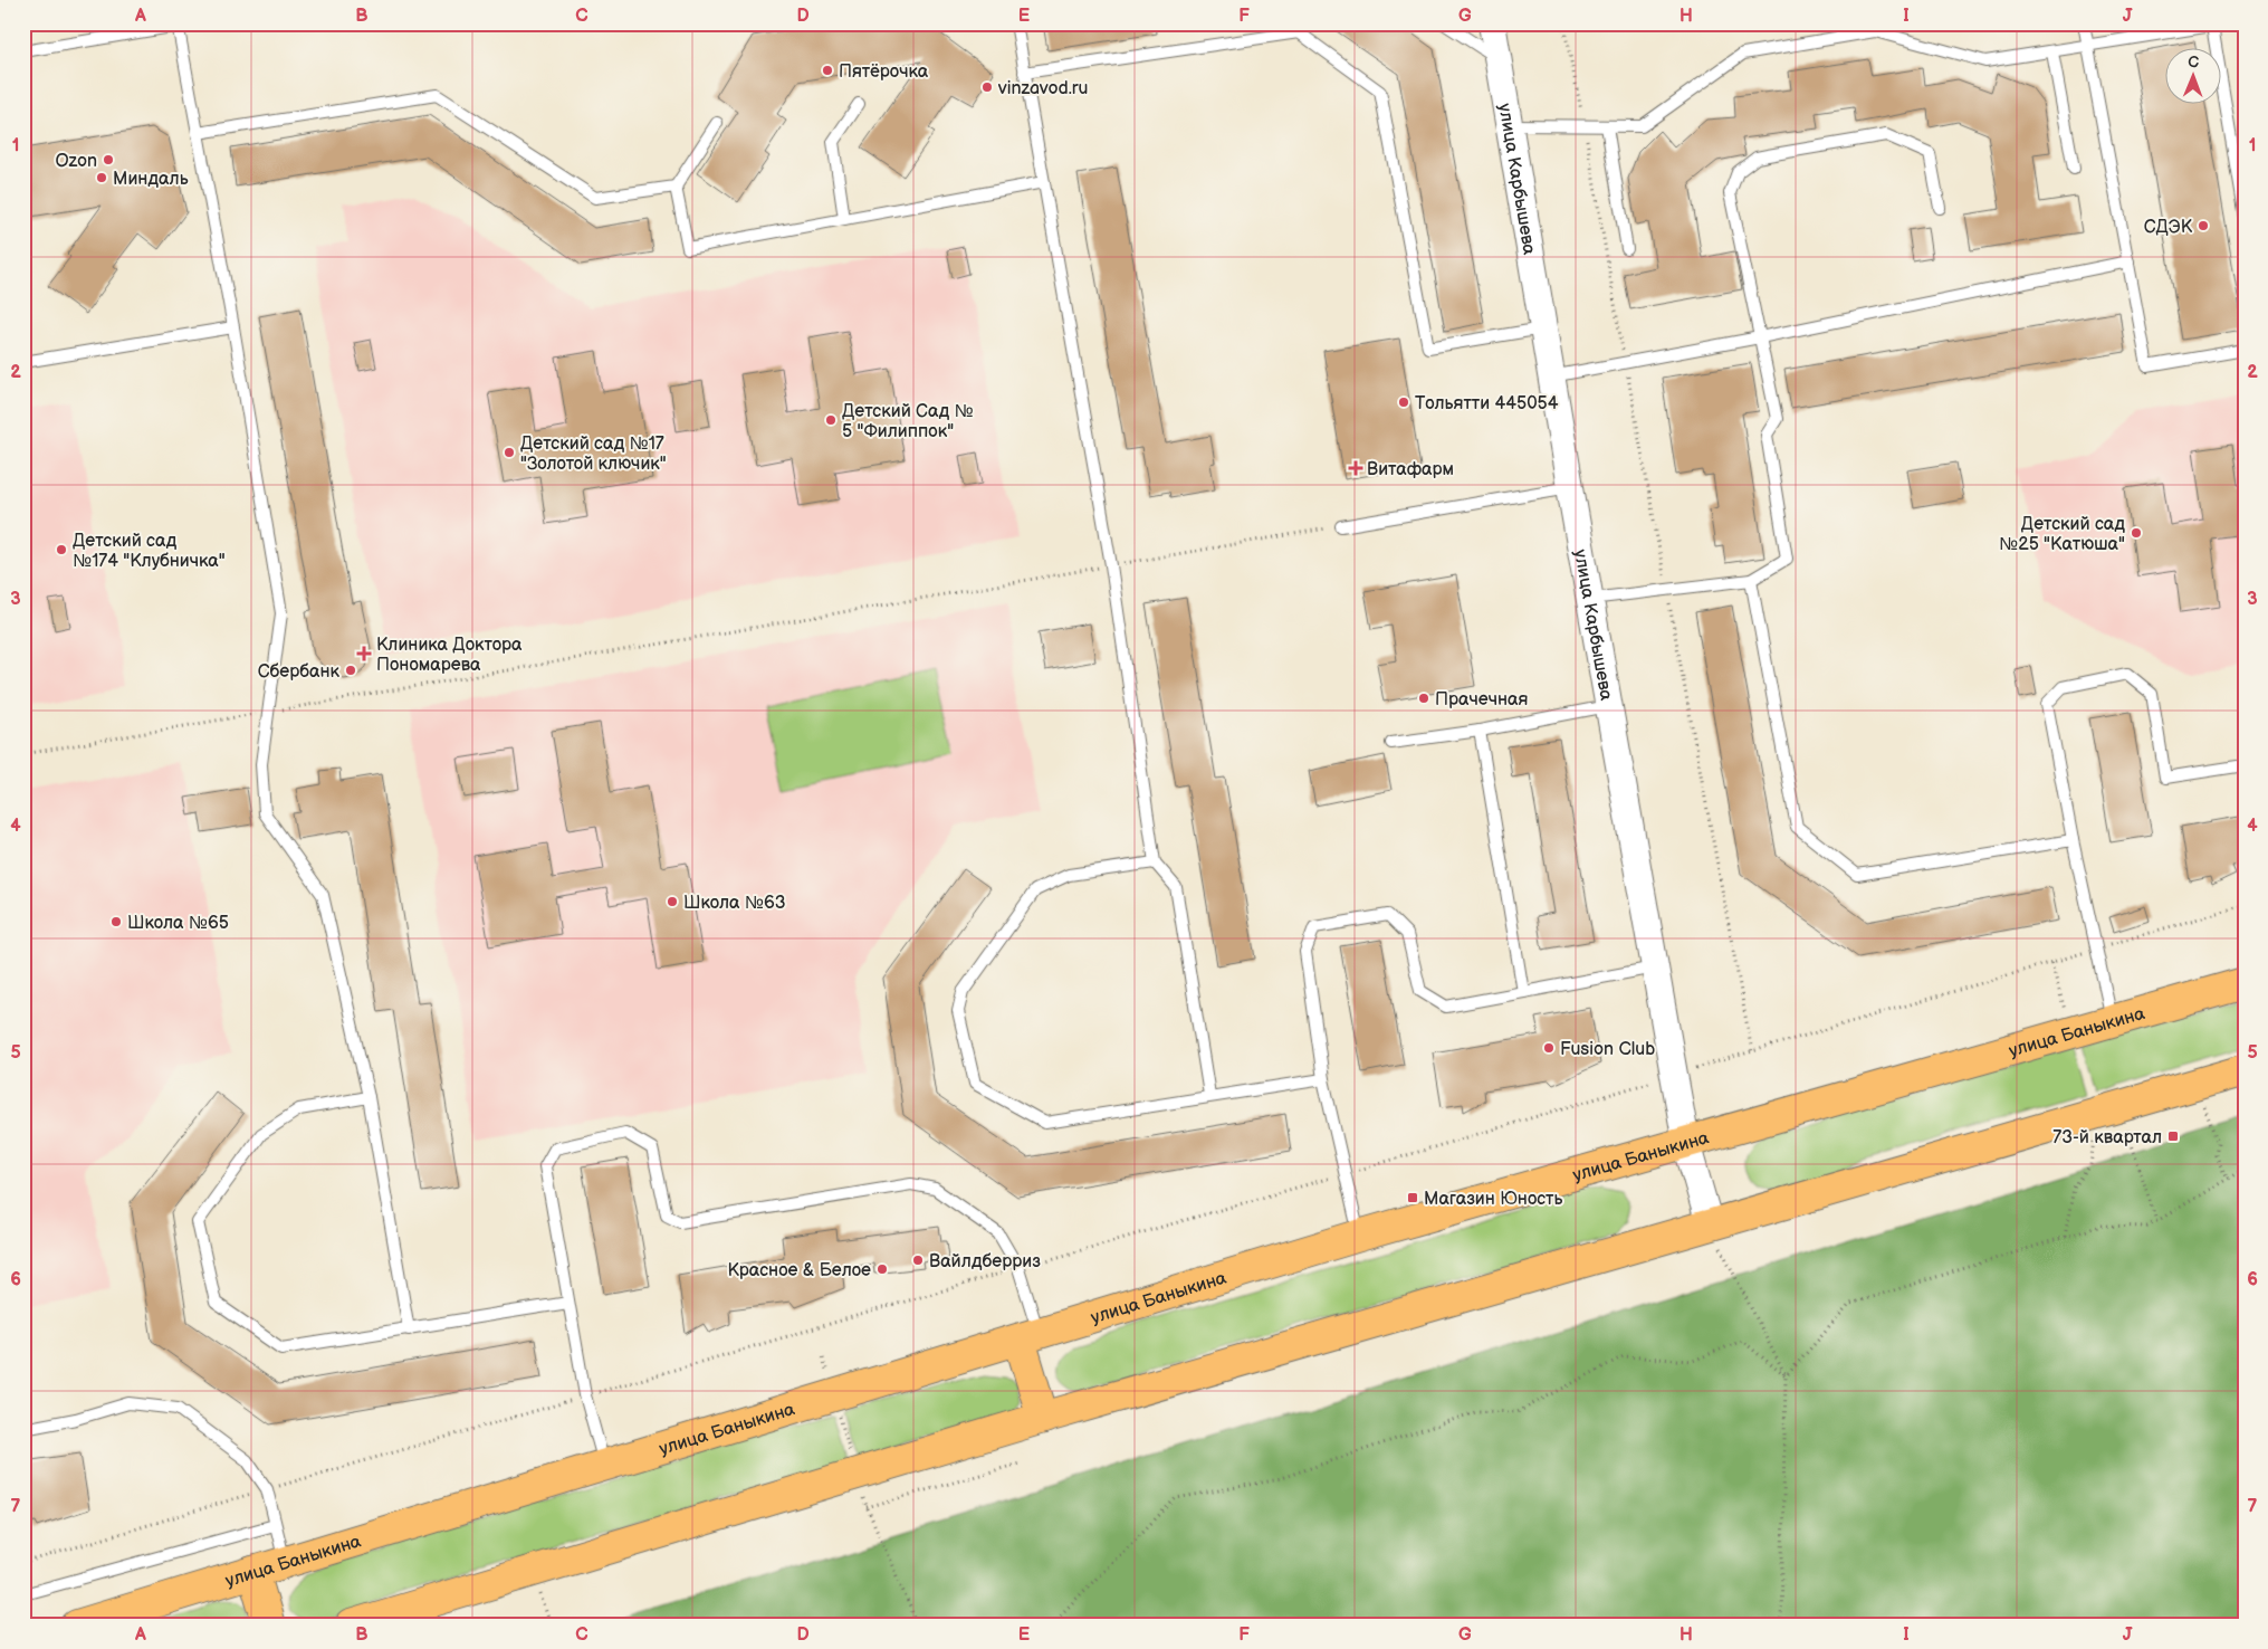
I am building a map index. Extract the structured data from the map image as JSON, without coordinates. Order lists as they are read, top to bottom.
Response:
{
  "streets": {
    "main road": ["улица Баныкина"],
    "street": ["улица Карбышева"]
  },
  "crossings": [
    ["улица Карбышева", "улица Баныкина"]
  ],
  "places": {
    "other": [
      "Пятёрочка",
      "vinzavod.ru",
      "Ozon",
      "Миндаль",
      "СДЭК",
      "Тольятти 445054",
      "Детский Сад № 5 \"Филиппок\"",
      "Детский сад №17 \"Золотой ключик\"",
      "Детский сад №25 \"Катюша\"",
      "Детский сад №174 \"Клубничка\"",
      "Сбербанк",
      "Прачечная",
      "Школа №63",
      "Школа №65",
      "Fusion Club",
      "Вайлдберриз",
      "Красное & Белое"
    ],
    "health": ["Витафарм", "Клиника Доктора Пономарева"],
    "transit": ["73-й квартал", "Магазин Юность"]
  },
  "north": "top",
  "grid": {
    "columns": [
      "A",
      "B",
      "C",
      "D",
      "E",
      "F",
      "G",
      "H",
      "I",
      "J"
    ],
    "rows": [
      "1",
      "2",
      "3",
      "4",
      "5",
      "6",
      "7"
    ]
  }
}
